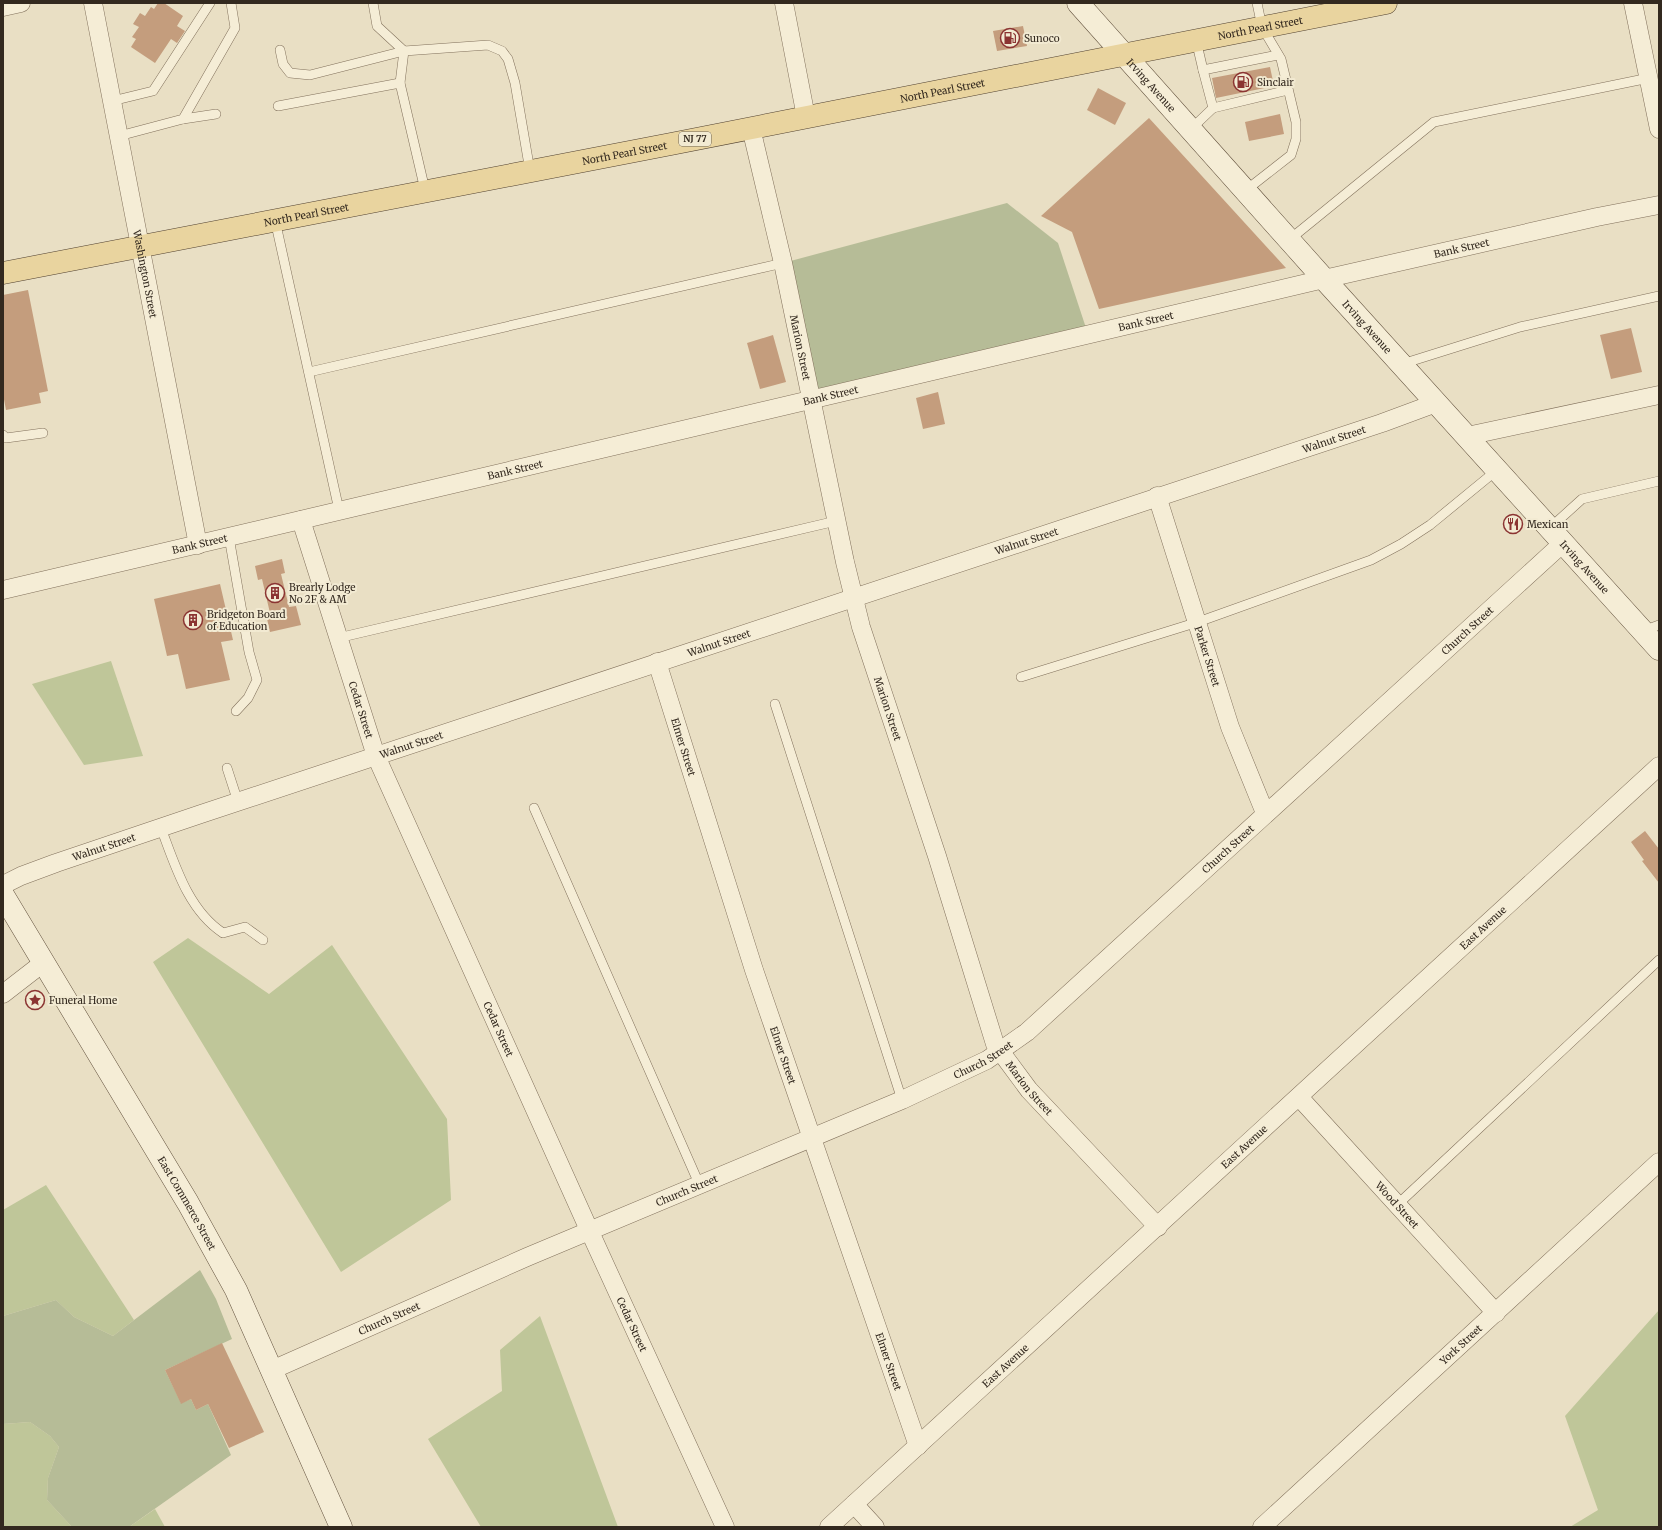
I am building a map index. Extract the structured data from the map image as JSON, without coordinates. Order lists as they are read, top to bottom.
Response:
{
  "streets": {
    "main road": [
      "North Pearl Street",
      "Irving Avenue",
      "NJ 77",
      "East Commerce Street"
    ],
    "street": [
      "Bank Street",
      "Washington Street",
      "Marion Street",
      "Walnut Street",
      "Church Street",
      "Parker Street",
      "Cedar Street",
      "Elmer Street",
      "East Avenue",
      "Wood Street",
      "York Street"
    ]
  },
  "crossings": [
    ["North Pearl Street", "Irving Avenue"],
    ["North Pearl Street", "Washington Street"],
    ["North Pearl Street", "Marion Street"],
    ["Irving Avenue", "Bank Street"],
    ["Irving Avenue", "Walnut Street"],
    ["Irving Avenue", "Church Street"],
    ["Bank Street", "Washington Street"],
    ["Bank Street", "Marion Street"],
    ["Bank Street", "Cedar Street"],
    ["Marion Street", "Walnut Street"],
    ["Marion Street", "Church Street"],
    ["Marion Street", "East Avenue"],
    ["Walnut Street", "Parker Street"],
    ["Walnut Street", "Cedar Street"],
    ["Walnut Street", "Elmer Street"],
    ["Church Street", "Parker Street"],
    ["Church Street", "Cedar Street"],
    ["Church Street", "Elmer Street"],
    ["Church Street", "East Commerce Street"],
    ["Elmer Street", "East Avenue"],
    ["East Avenue", "Wood Street"],
    ["Wood Street", "York Street"]
  ],
  "places": {
    "fuel station": ["Sunoco", "Sinclair"],
    "restaurant": ["Mexican"],
    "building": ["Brearly Lodge No 2F & AM", "Bridgeton Board of Education"],
    "place": ["Funeral Home"]
  }
}
